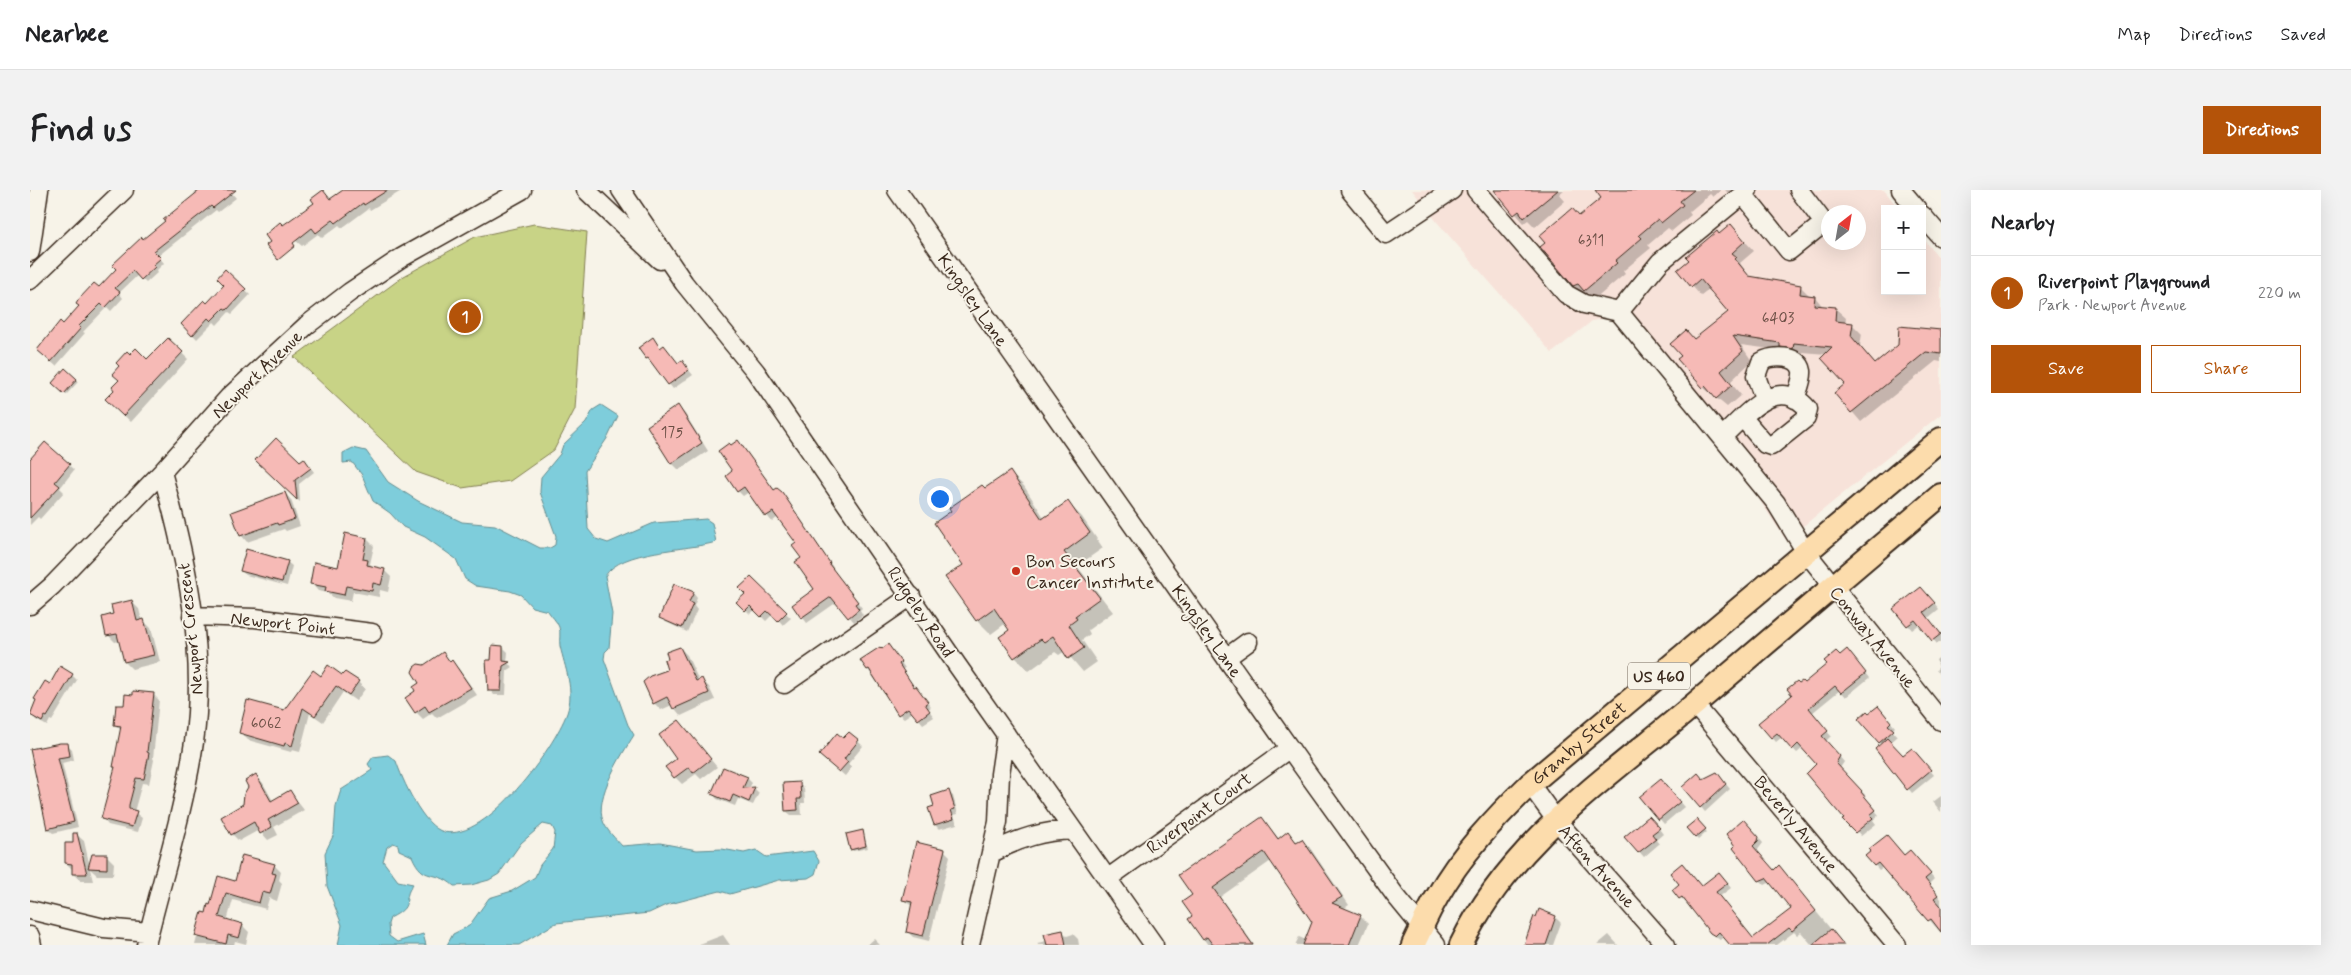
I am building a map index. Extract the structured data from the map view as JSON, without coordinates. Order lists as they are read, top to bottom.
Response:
{
  "streets": {
    "main road": ["US 460", "Granby Street"],
    "street": [
      "Kingsley Lane",
      "Newport Avenue",
      "Ridgeley Road",
      "Newport Point",
      "Newport Crescent",
      "Conway Avenue",
      "Riverpoint Court",
      "Beverly Avenue",
      "Afton Avenue"
    ]
  },
  "crossings": [
    ["Kingsley Lane", "Granby Street"],
    ["Kingsley Lane", "Riverpoint Court"],
    ["Newport Avenue", "Newport Crescent"],
    ["Ridgeley Road", "Riverpoint Court"],
    ["Newport Point", "Newport Crescent"],
    ["Conway Avenue", "US 460"],
    ["Conway Avenue", "Granby Street"],
    ["US 460", "Beverly Avenue"],
    ["US 460", "Afton Avenue"],
    ["Granby Street", "Afton Avenue"]
  ],
  "places": ["Bon Secours Cancer Institute"],
  "house_numbers": [
    "6311",
    "6403",
    "175",
    "6062"
  ],
  "north": "top right",
  "page": {
    "header": "Nearbee",
    "nav": ["Map", "Directions", "Saved"],
    "buttons": [
      "Directions",
      ["Save", "Share"]
    ],
    "title": "Find us",
    "heading": "Nearby",
    "map_buttons": ["+", "−"],
    "list": [
      {
        "mark": "1",
        "name": "Riverpoint Playground",
        "note": "Park · Newport Avenue",
        "value": "220 m"
      }
    ],
    "pins": "1"
  }
}
